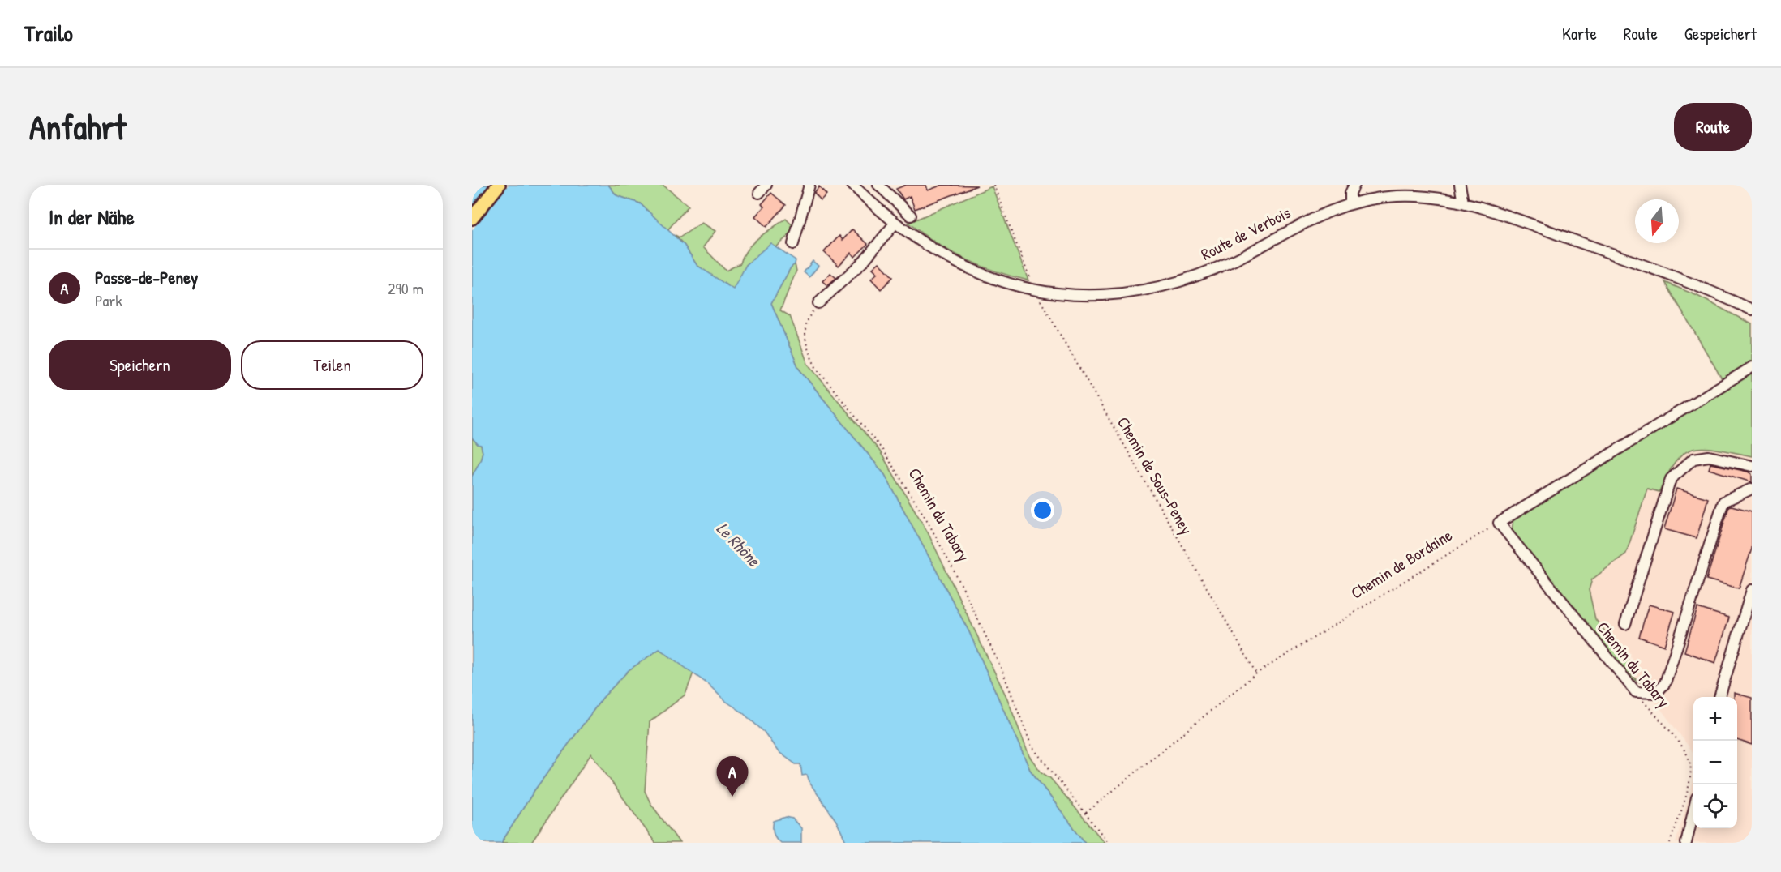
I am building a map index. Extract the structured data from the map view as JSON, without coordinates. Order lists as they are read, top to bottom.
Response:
{
  "streets": {
    "street": ["Route de Verbois", "Chemin du Tabary"],
    "path": ["Chemin de Sous-Peney", "Chemin de Bordaine"]
  },
  "crossings": [
    ["Route de Verbois", "Chemin de Sous-Peney"],
    ["Chemin de Sous-Peney", "Chemin de Bordaine"],
    ["Chemin du Tabary", "Chemin de Bordaine"]
  ],
  "water": ["Le Rhône"],
  "north": "bottom",
  "page": {
    "header": "Trailo",
    "nav": ["Karte", "Route", "Gespeichert"],
    "buttons": [
      "Route",
      ["Speichern", "Teilen"]
    ],
    "title": "Anfahrt",
    "heading": "In der Nähe",
    "list": [
      {
        "mark": "A",
        "name": "Passe-de-Peney",
        "note": "Park",
        "value": "290 m"
      }
    ],
    "map_buttons": ["+", "−"],
    "pins": "A"
  }
}
